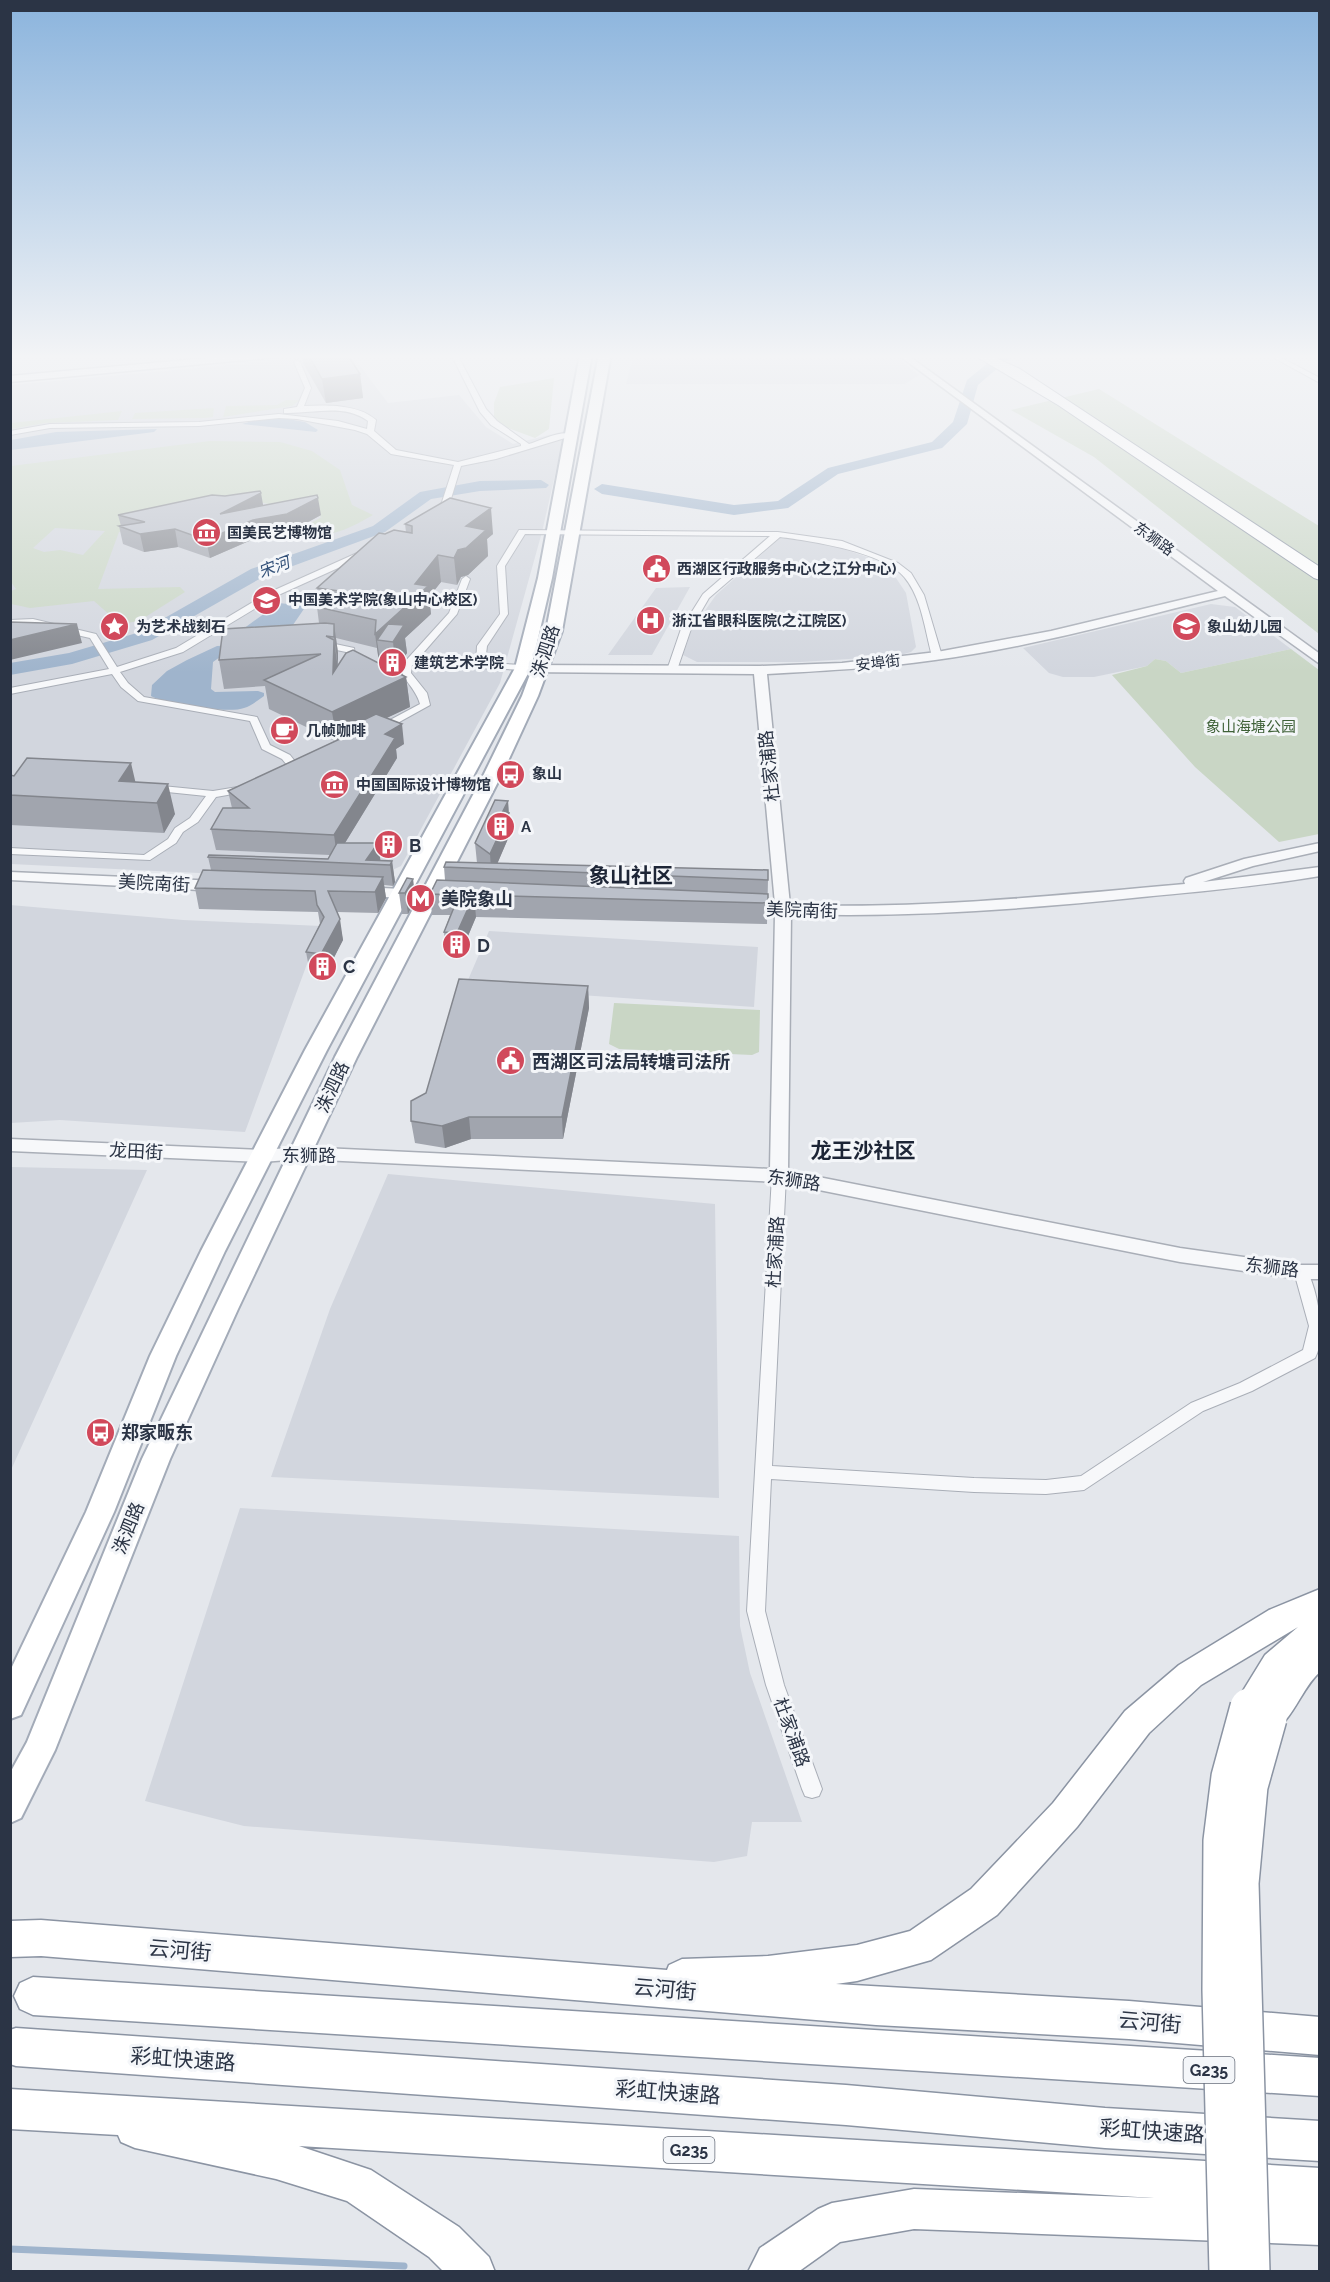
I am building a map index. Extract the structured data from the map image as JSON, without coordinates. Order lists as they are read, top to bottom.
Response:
{
  "streets": {
    "highway": ["云河街", "彩虹快速路", "G235"],
    "main road": ["洙泗路"],
    "street": [
      "东狮路",
      "安埠街",
      "杜家浦路",
      "美院南街",
      "龙田街"
    ]
  },
  "crossings": [
    ["东狮路", "洙泗路"],
    ["东狮路", "安埠街"],
    ["东狮路", "杜家浦路"],
    ["东狮路", "龙田街"],
    ["洙泗路", "安埠街"],
    ["洙泗路", "龙田街"],
    ["安埠街", "杜家浦路"],
    ["杜家浦路", "美院南街"]
  ],
  "districts": ["象山社区", "龙王沙社区"],
  "water": ["宋河"],
  "parks": ["象山海塘公园"],
  "places": {
    "museum": ["国美民艺博物馆", "中国国际设计博物馆"],
    "public building": ["西湖区行政服务中心(之江分中心)", "西湖区司法局转塘司法所"],
    "school or university": ["中国美术学院(象山中心校区)", "象山幼儿园"],
    "hospital": ["浙江省眼科医院(之江院区)"],
    "place": ["为艺术战刻石"],
    "building": [
      "建筑艺术学院",
      "A",
      "B",
      "D",
      "C"
    ],
    "cafe": ["几帧咖啡"],
    "bus stop": ["象山", "郑家畈东"],
    "metro station": ["美院象山"]
  }
}
